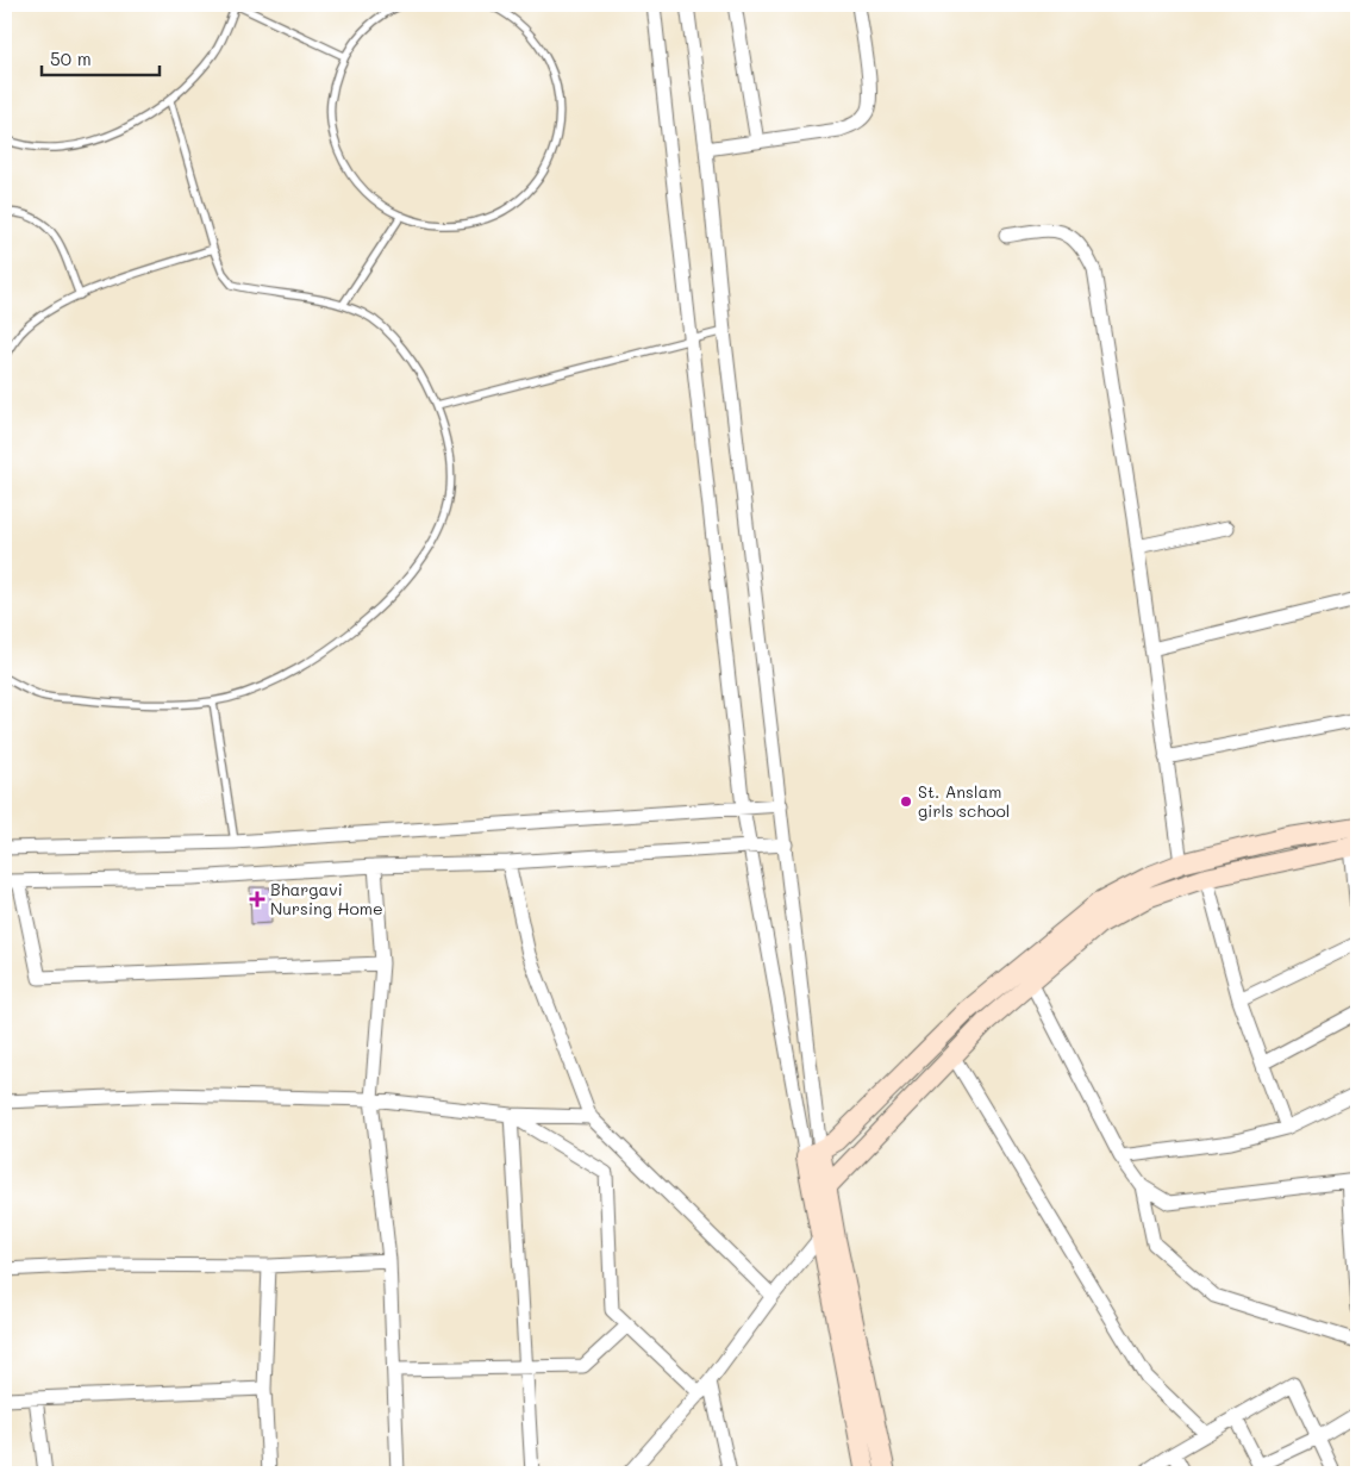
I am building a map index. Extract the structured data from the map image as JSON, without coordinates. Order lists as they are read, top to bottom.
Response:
{
  "places": {
    "other": ["St. Anslam girls school"],
    "health": ["Bhargavi Nursing Home"]
  },
  "scale_bar": "50 m"
}
